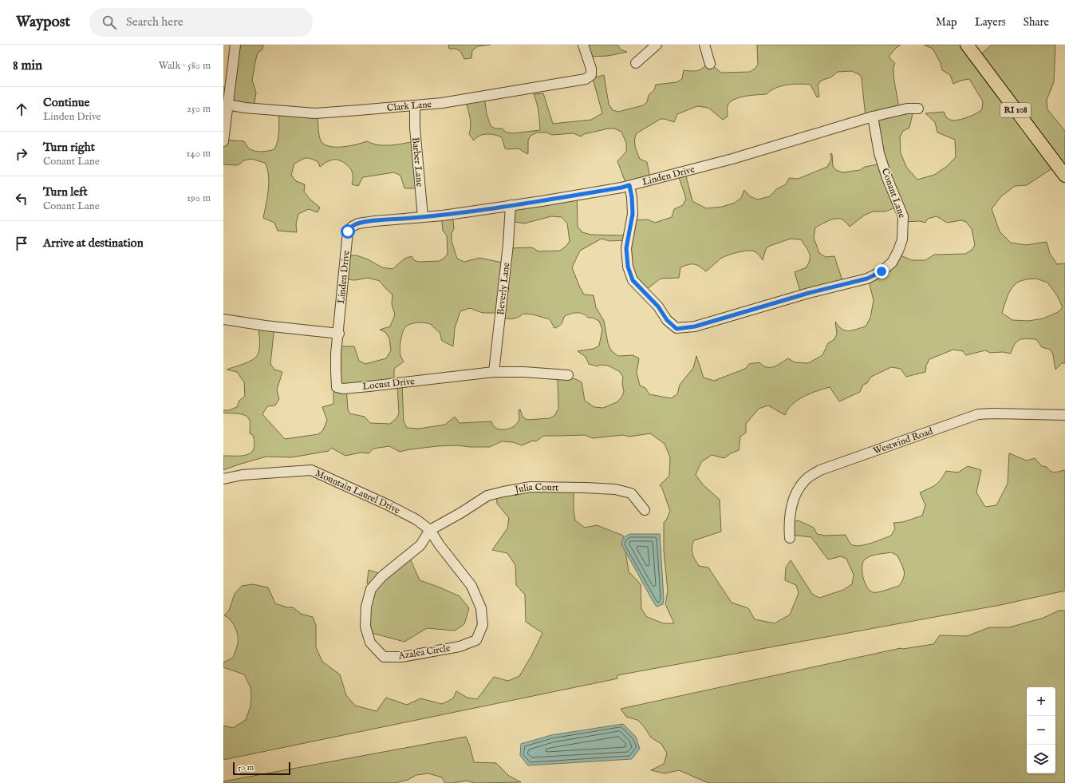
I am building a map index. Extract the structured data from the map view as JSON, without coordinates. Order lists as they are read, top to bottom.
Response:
{
  "streets": {
    "main road": ["RI 108"],
    "street": [
      "Clark Lane",
      "Barber Lane",
      "Linden Drive",
      "Conant Lane",
      "Beverly Lane",
      "Locust Drive",
      "Westwind Road",
      "Julia Court",
      "Mountain Laurel Drive",
      "Azalea Circle"
    ]
  },
  "crossings": [
    ["Clark Lane", "Barber Lane"],
    ["Barber Lane", "Linden Drive"],
    ["Linden Drive", "Conant Lane"],
    ["Linden Drive", "Beverly Lane"],
    ["Linden Drive", "Locust Drive"],
    ["Beverly Lane", "Locust Drive"],
    ["Julia Court", "Mountain Laurel Drive"],
    ["Julia Court", "Azalea Circle"],
    ["Mountain Laurel Drive", "Azalea Circle"]
  ],
  "scale_bar": "50 m",
  "page": {
    "header": "Waypost",
    "search": "Search here",
    "nav": ["Map", "Layers", "Share"],
    "heading": ["8 min", "Walk · 580 m"],
    "list": [
      ["Continue", "Linden Drive", "250 m"],
      ["Turn right", "Conant Lane", "140 m"],
      ["Turn left", "Conant Lane", "190 m"],
      "Arrive at destination"
    ],
    "map_buttons": ["+", "−"],
    "scale": "50 m"
  }
}
